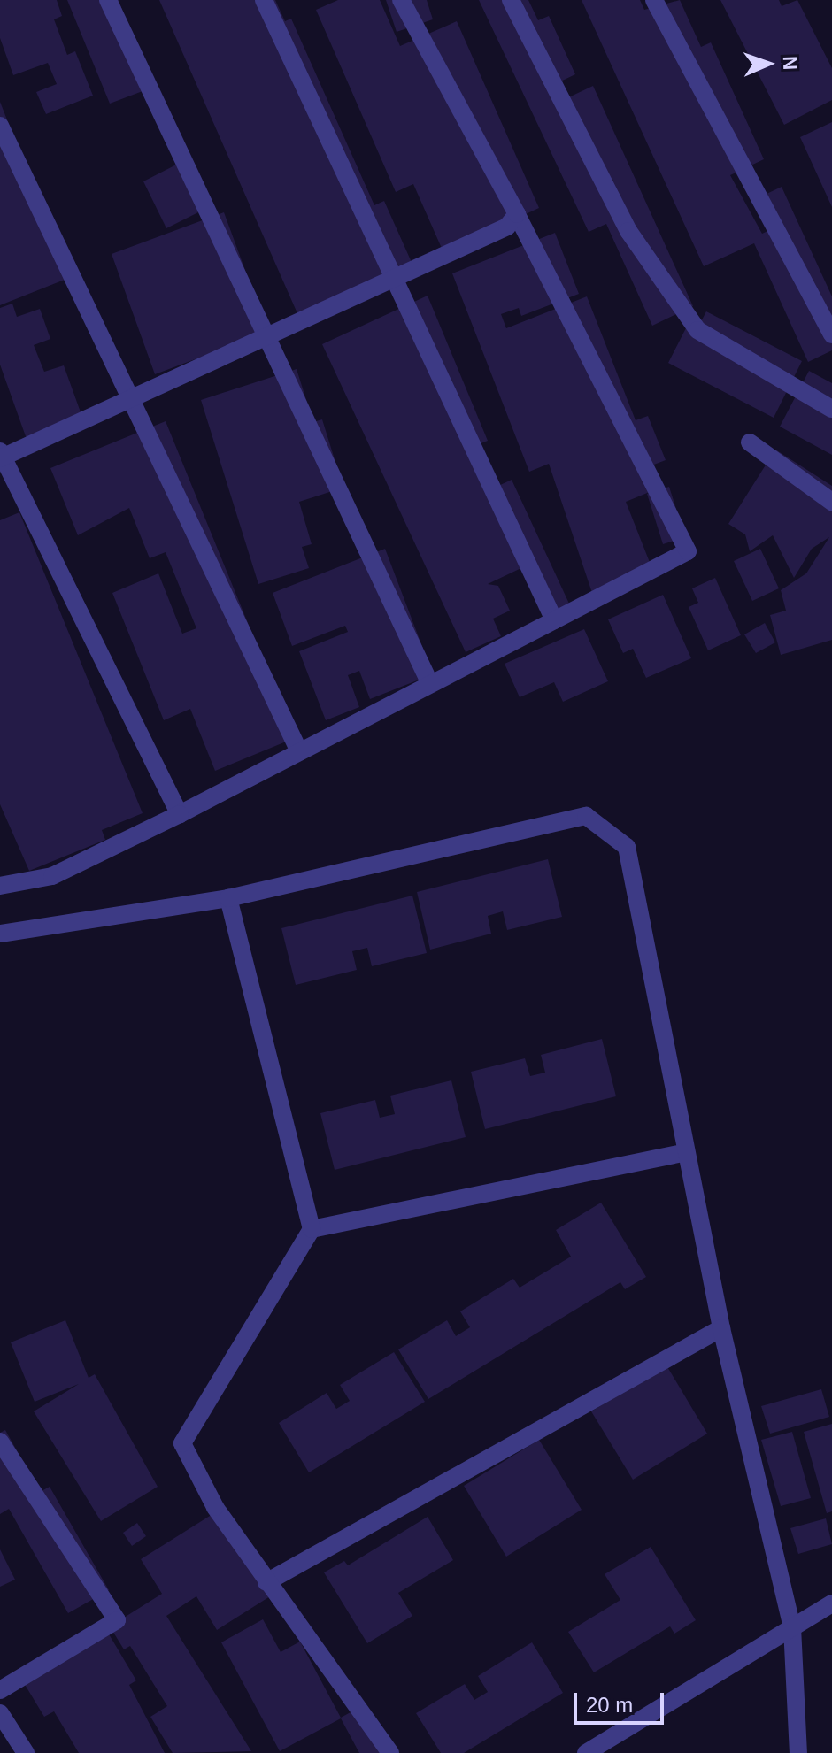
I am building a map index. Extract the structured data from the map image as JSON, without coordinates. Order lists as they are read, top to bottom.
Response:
{
  "scale_bar": "20 m",
  "north": "right"
}
